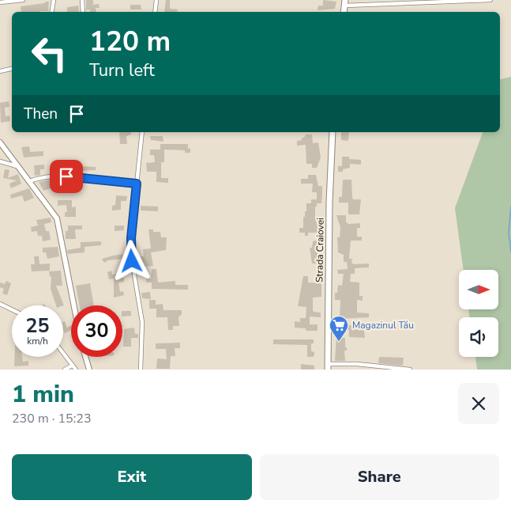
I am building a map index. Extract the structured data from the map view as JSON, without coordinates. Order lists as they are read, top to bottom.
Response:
{
  "streets": {
    "main road": ["Strada Craiovei"]
  },
  "places": {
    "supermarket": ["Magazinul Tău"]
  },
  "north": "right",
  "page": {
    "turn": ["120 m", "Turn left"],
    "then": "Then",
    "speed": "25 km/h",
    "limit": "30",
    "heading": ["1 min", "230 m · 15:23"],
    "buttons": ["Exit", "Share"]
  }
}
